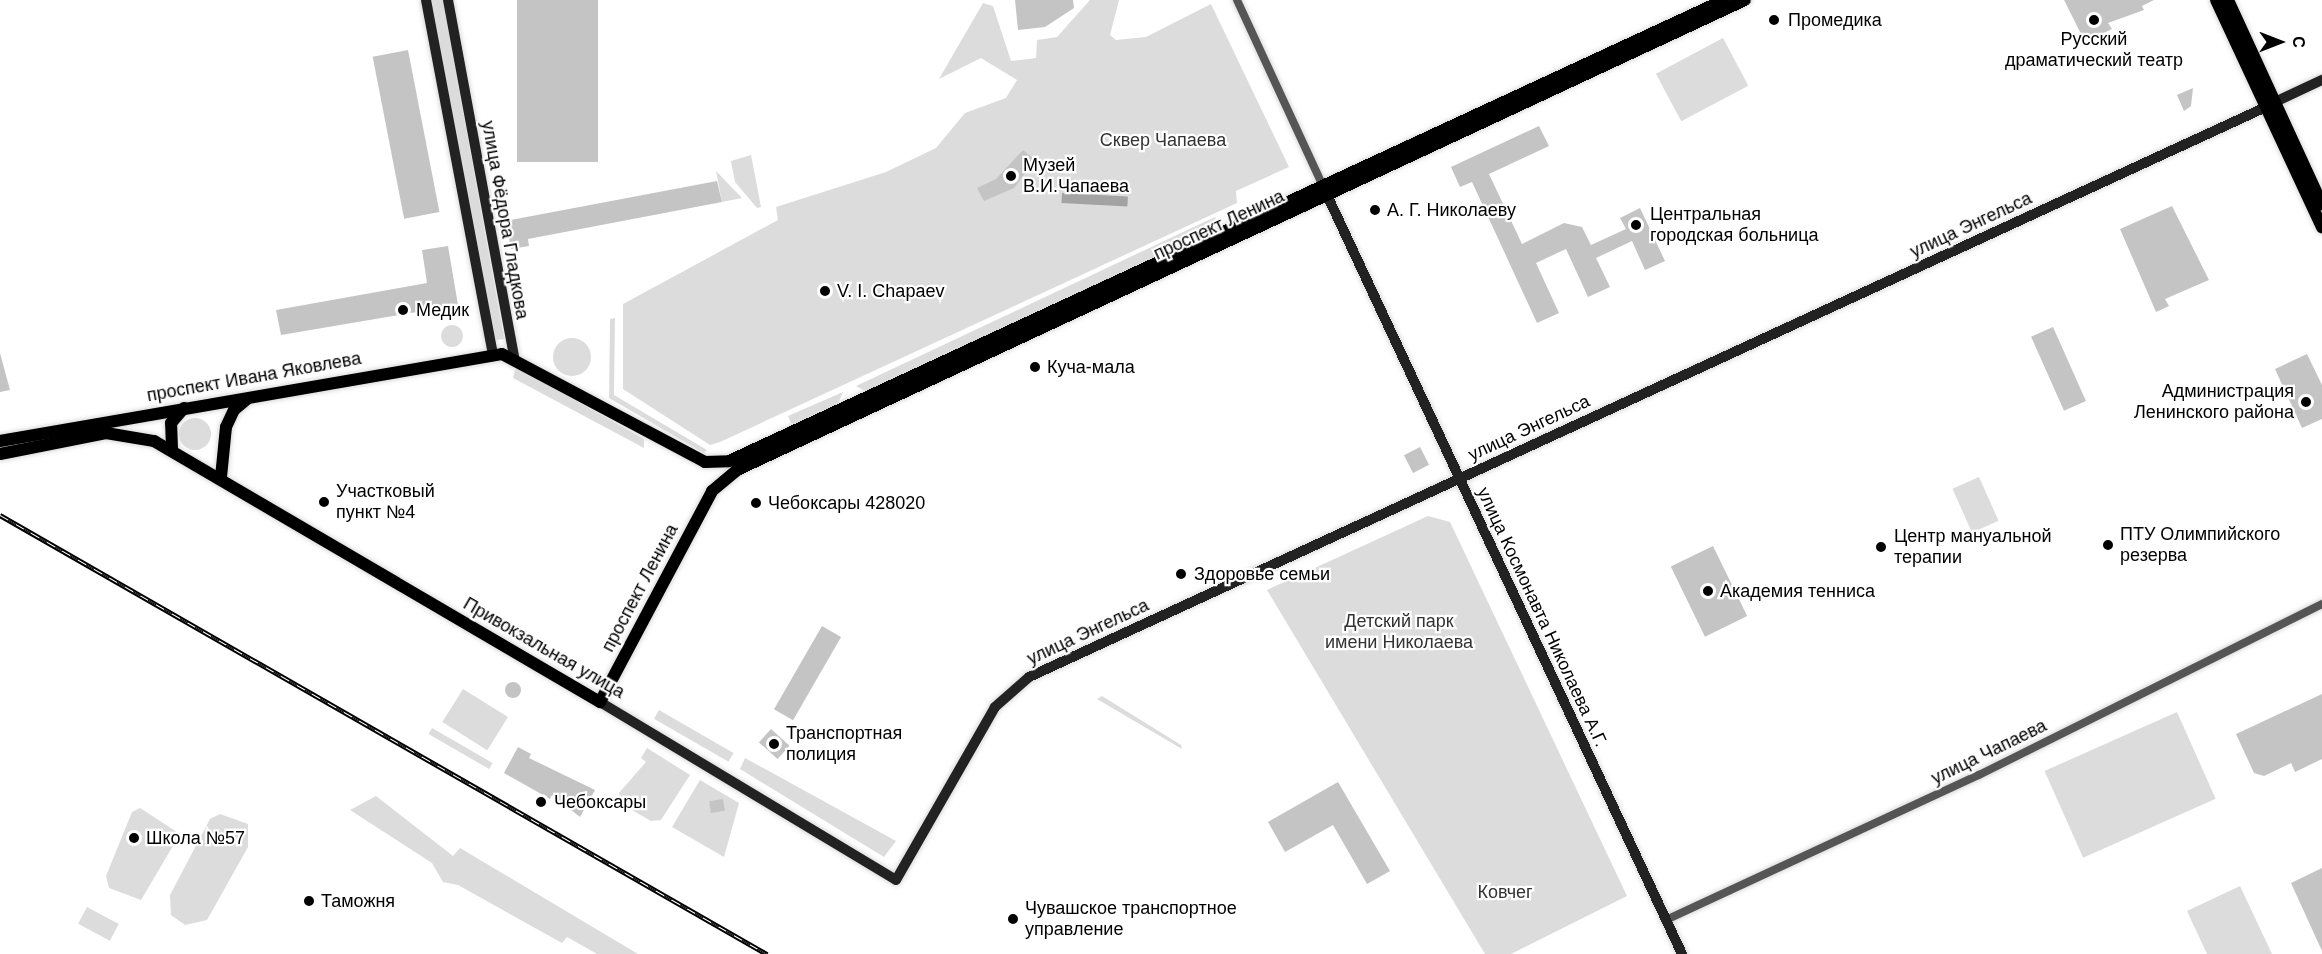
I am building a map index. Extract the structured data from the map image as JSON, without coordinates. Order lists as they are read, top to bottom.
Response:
{
  "streets": {
    "main road": ["проспект Ленина", "проспект Ивана Яковлева", "Привокзальная улица"],
    "street": [
      "улица Фёдора Гладкова",
      "улица Энгельса",
      "улица Космонавта Николаева А.Г.",
      "улица Чапаева"
    ]
  },
  "crossings": [
    ["улица Фёдора Гладкова", "проспект Ивана Яковлева"],
    ["проспект Ленина", "улица Космонавта Николаева А.Г."],
    ["проспект Ленина", "Привокзальная улица"],
    ["улица Энгельса", "улица Космонавта Николаева А.Г."],
    ["улица Энгельса", "Привокзальная улица"],
    ["улица Космонавта Николаева А.Г.", "улица Чапаева"]
  ],
  "parks": ["Сквер Чапаева", "Детский парк имени Николаева", "Ковчег"],
  "places": [
    "Промедика",
    "Русский драматический театр",
    "Музей В.И.Чапаева",
    "А. Г. Николаеву",
    "Центральная городская больница",
    "V. I. Chapaev",
    "Медик",
    "Куча-мала",
    "Администрация Ленинского района",
    "Участковый пункт №4",
    "Чебоксары 428020",
    "ПТУ Олимпийского резерва",
    "Центр мануальной терапии",
    "Здоровье семьи",
    "Академия тенниса",
    "Транспортная полиция",
    "Чебоксары",
    "Школа №57",
    "Таможня",
    "Чувашское транспортное управление"
  ],
  "north": "right"
}
